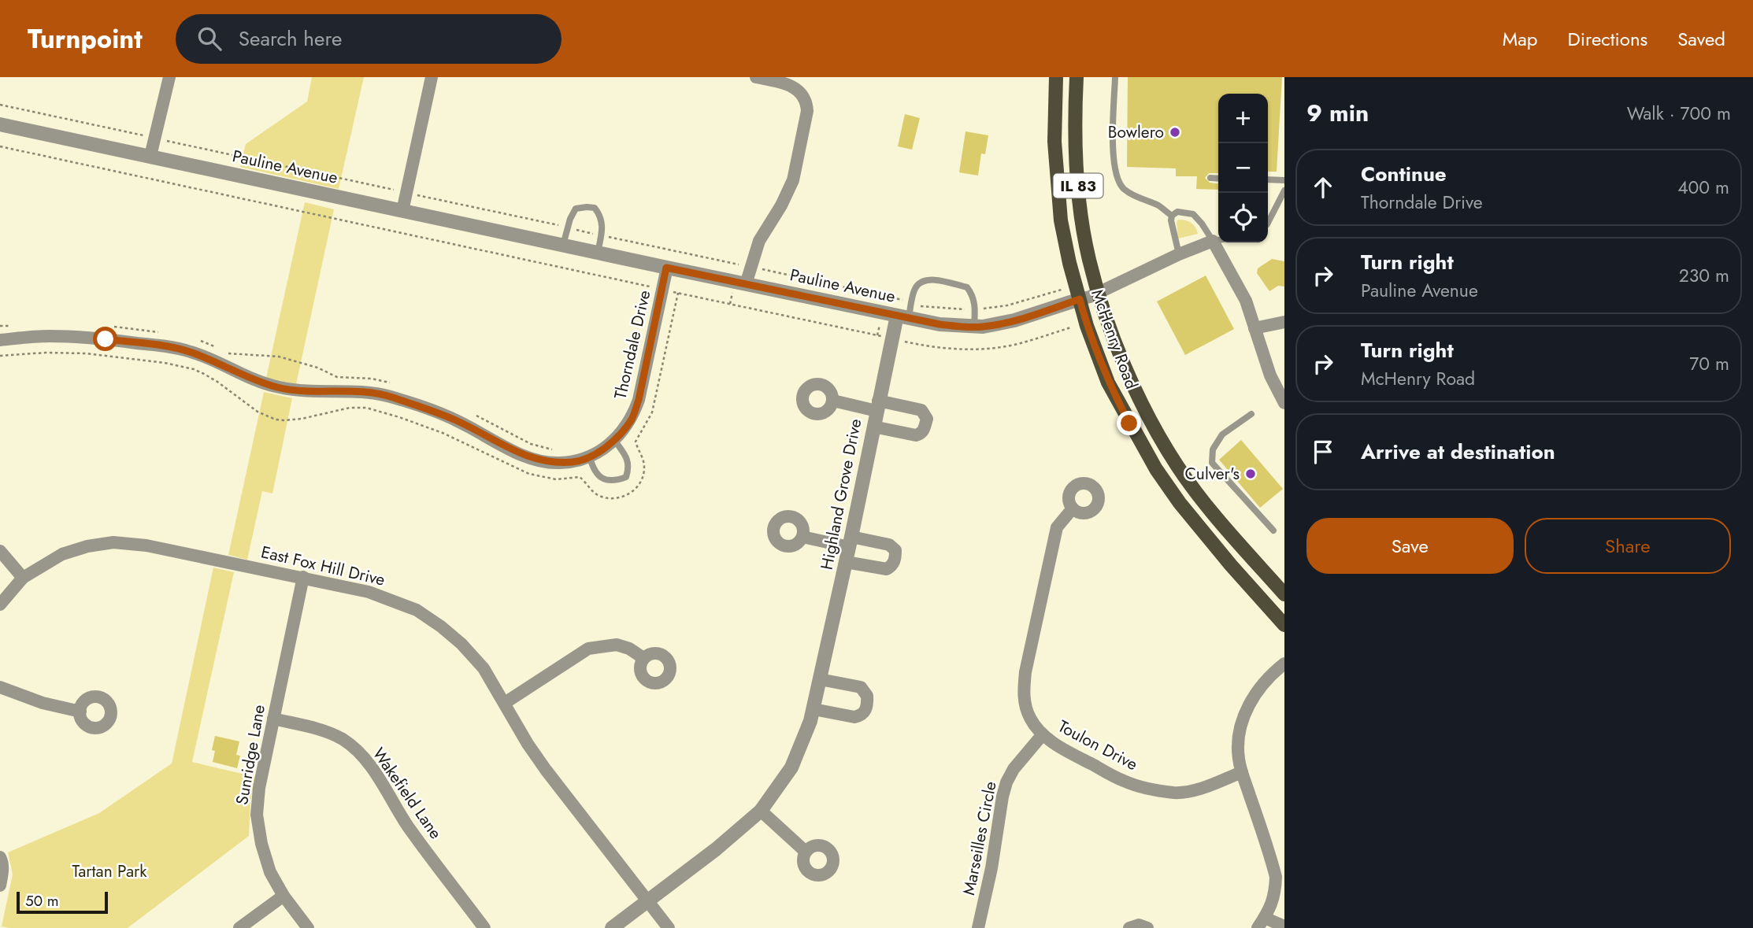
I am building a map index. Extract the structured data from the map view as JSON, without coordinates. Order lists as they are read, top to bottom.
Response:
{
  "streets": {
    "main road": ["IL 83", "McHenry Road"],
    "street": [
      "Pauline Avenue",
      "Thorndale Drive",
      "Highland Grove Drive",
      "East Fox Hill Drive",
      "Toulon Drive",
      "Sunridge Lane",
      "Wakefield Lane",
      "Marseilles Circle"
    ]
  },
  "crossings": [
    ["Pauline Avenue", "McHenry Road"],
    ["Pauline Avenue", "Thorndale Drive"],
    ["Pauline Avenue", "Highland Grove Drive"],
    ["Highland Grove Drive", "East Fox Hill Drive"],
    ["East Fox Hill Drive", "Sunridge Lane"],
    ["Toulon Drive", "Marseilles Circle"],
    ["Sunridge Lane", "Wakefield Lane"]
  ],
  "parks": ["Tartan Park"],
  "places": ["Bowlero", "Culver's"],
  "scale_bar": "50 m",
  "page": {
    "header": "Turnpoint",
    "search": "Search here",
    "nav": ["Map", "Directions", "Saved"],
    "heading": ["9 min", "Walk · 700 m"],
    "map_buttons": ["+", "−"],
    "list": [
      ["Continue", "Thorndale Drive", "400 m"],
      ["Turn right", "Pauline Avenue", "230 m"],
      ["Turn right", "McHenry Road", "70 m"],
      "Arrive at destination"
    ],
    "buttons": ["Save", "Share"],
    "scale": "50 m"
  }
}
